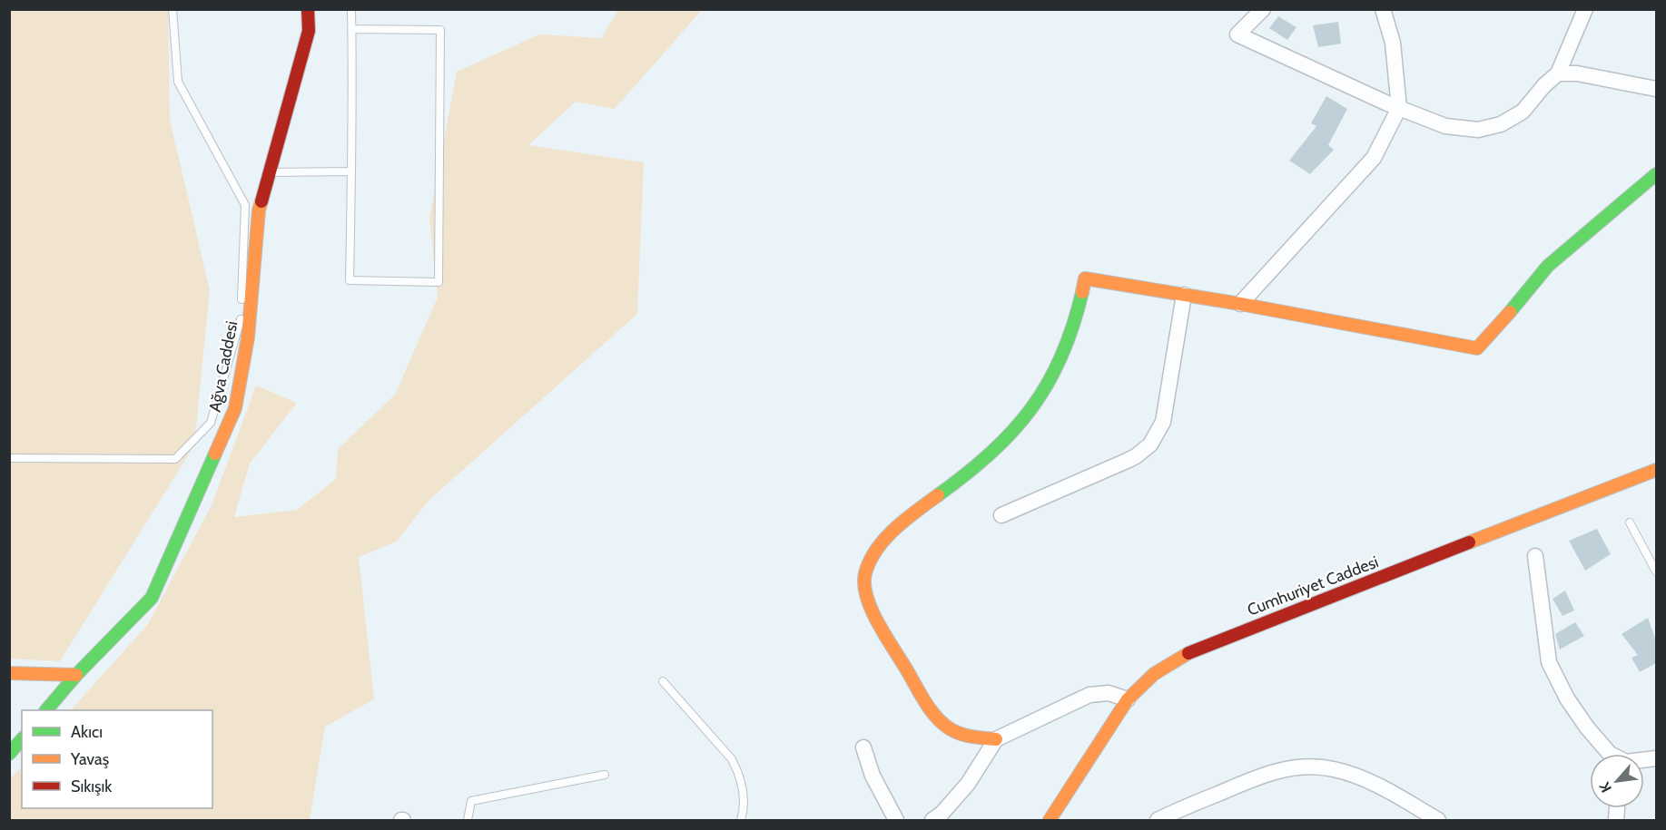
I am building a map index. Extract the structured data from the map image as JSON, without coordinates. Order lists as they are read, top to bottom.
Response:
{
  "streets": {
    "street": ["Ağva Caddesi", "Cumhuriyet Caddesi"]
  },
  "legend": ["Akıcı", "Yavaş", "Sıkışık"],
  "north": "bottom left"
}
